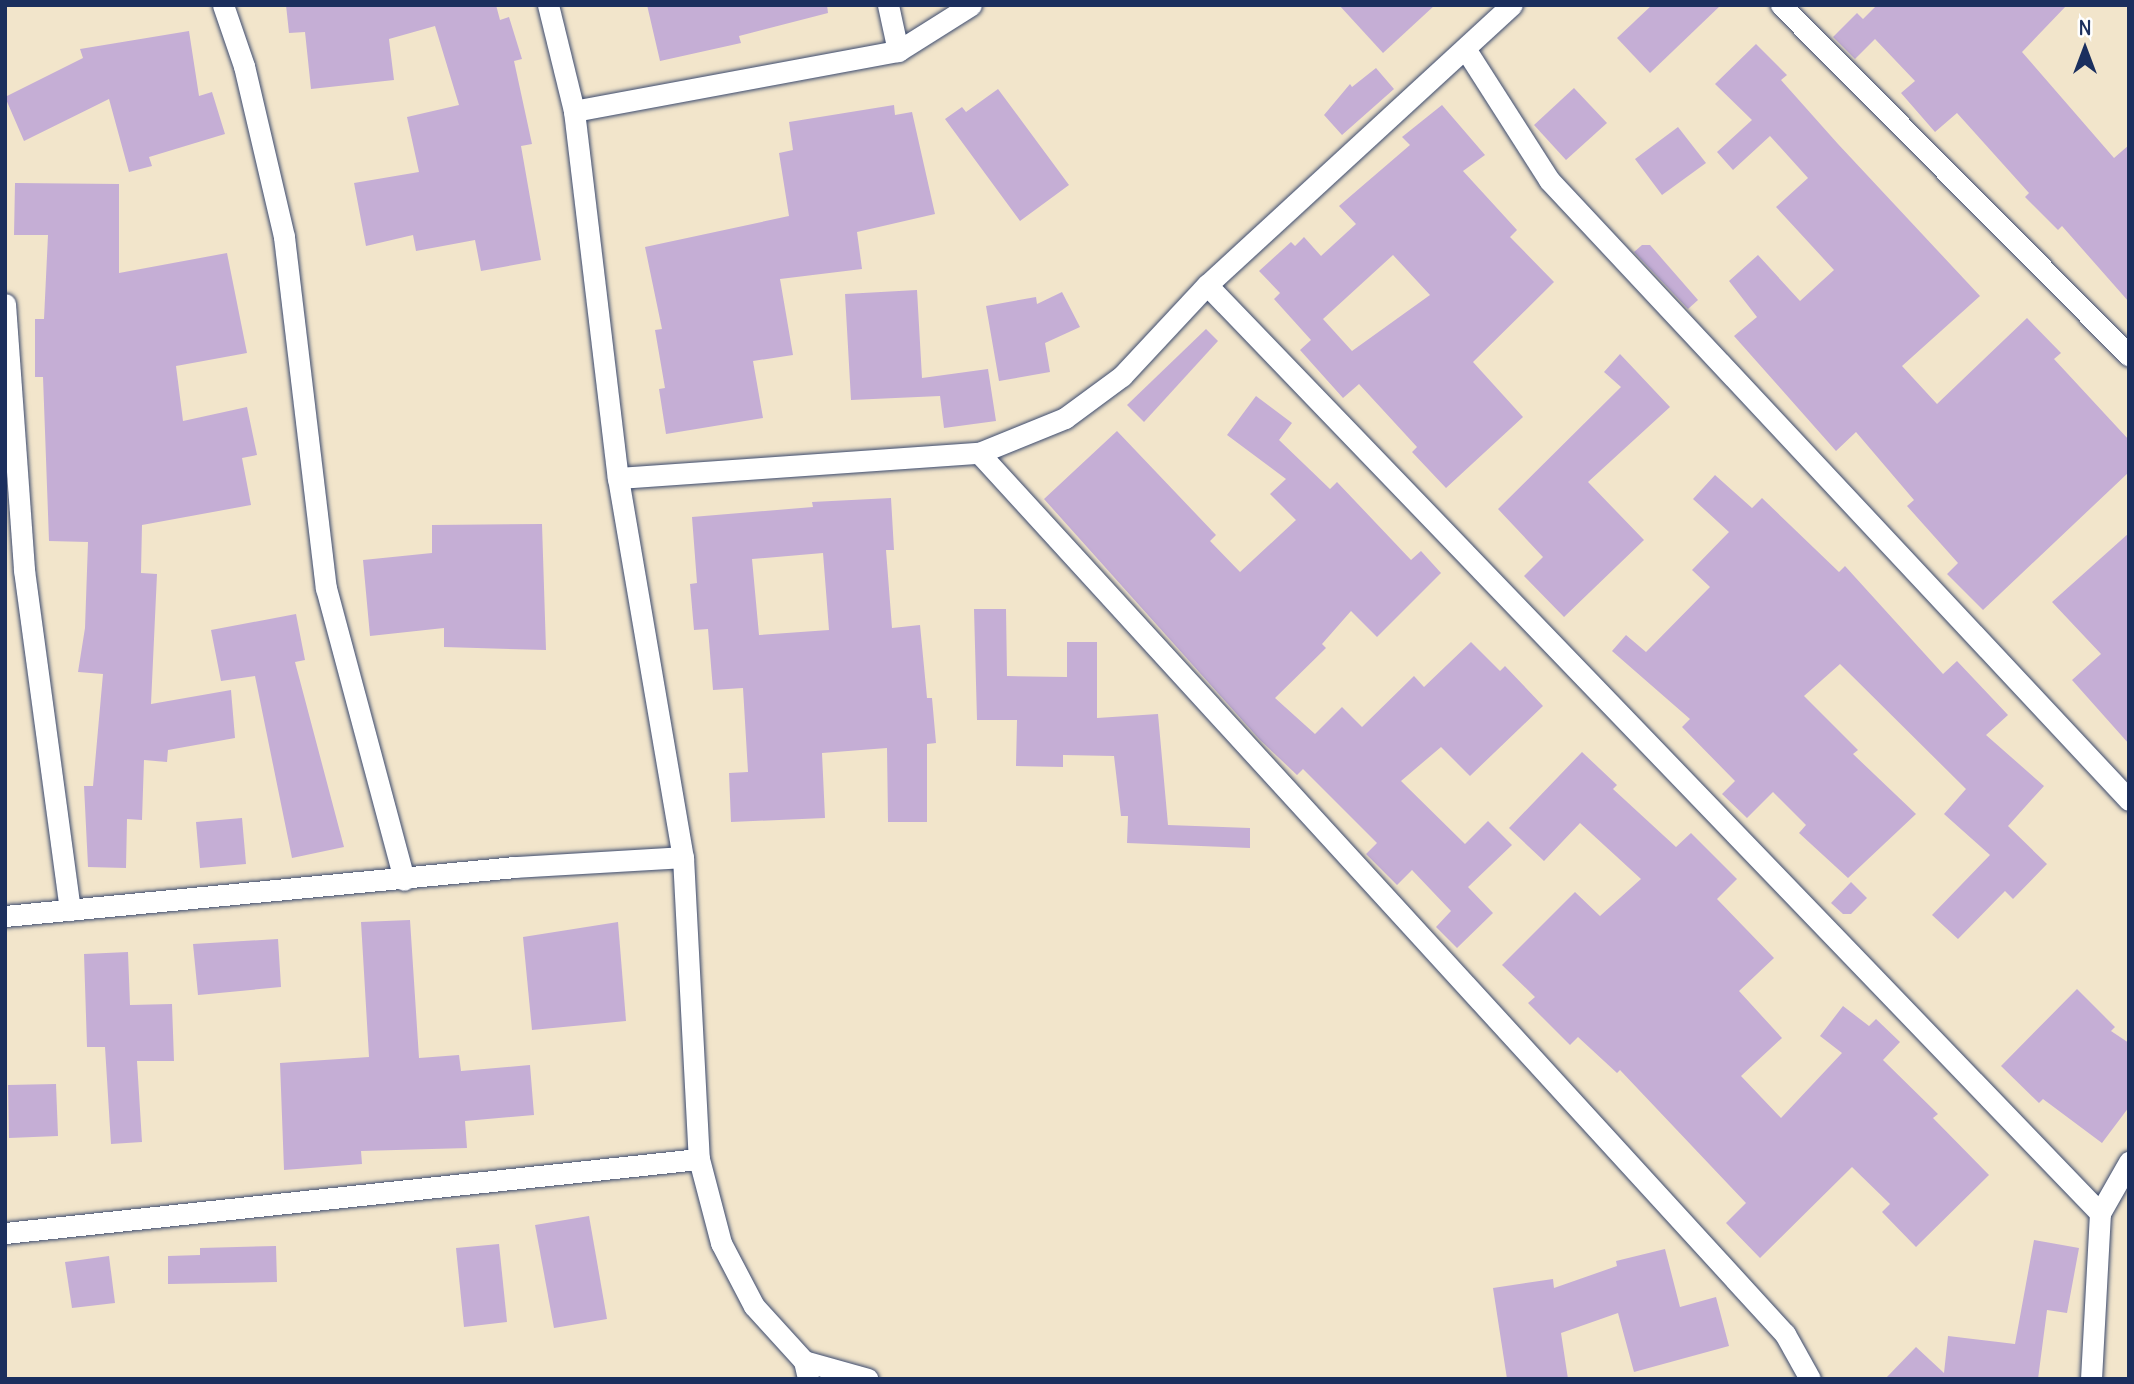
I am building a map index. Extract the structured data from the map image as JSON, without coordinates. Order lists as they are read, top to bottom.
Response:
{
  "north": "top"
}
